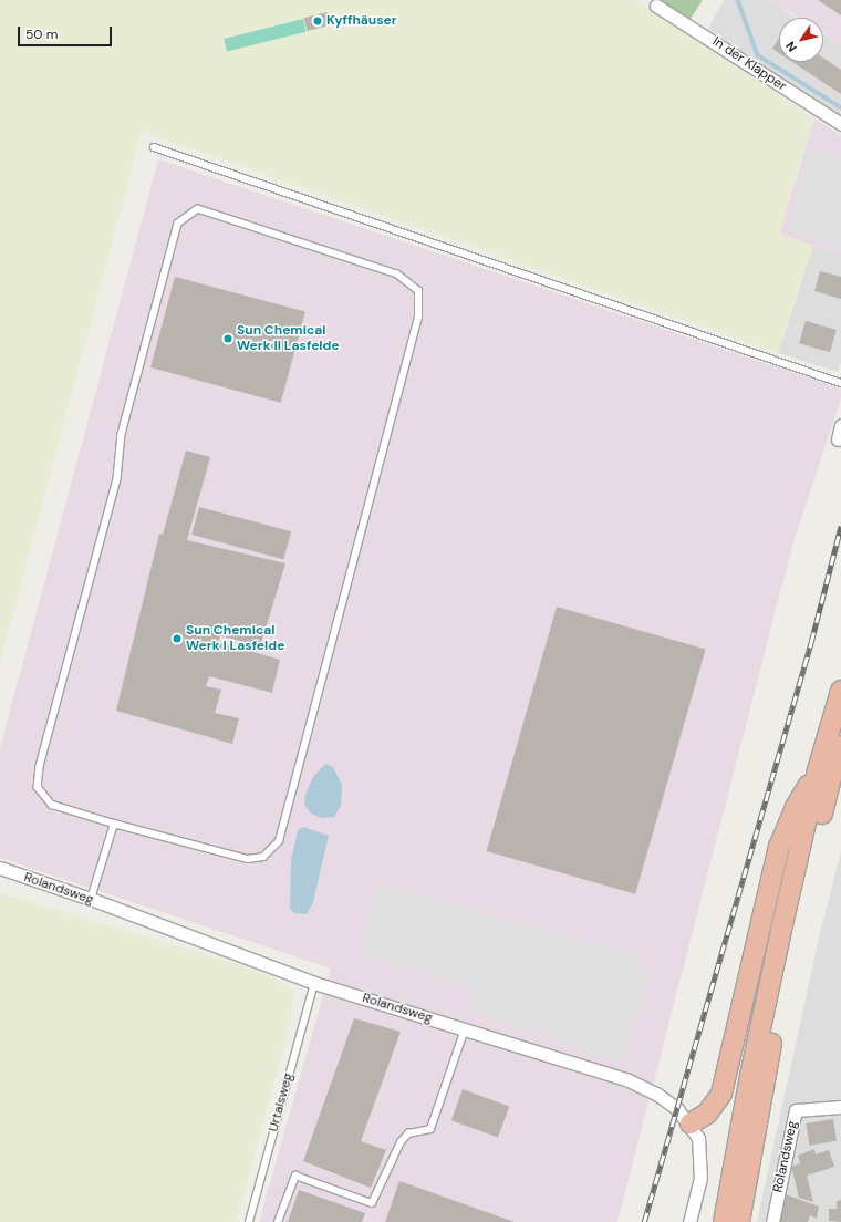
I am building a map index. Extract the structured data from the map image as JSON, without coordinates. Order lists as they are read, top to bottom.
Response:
{
  "streets": {
    "street": ["In der Klapper", "Rolandsweg"],
    "lane": ["Urtalsweg"]
  },
  "crossings": [
    ["Rolandsweg", "Urtalsweg"]
  ],
  "places": ["Kyffhäuser", "Sun Chemical Werk II Lasfelde", "Sun Chemical Werk I Lasfelde"],
  "scale_bar": "50 m",
  "north": "bottom left"
}
